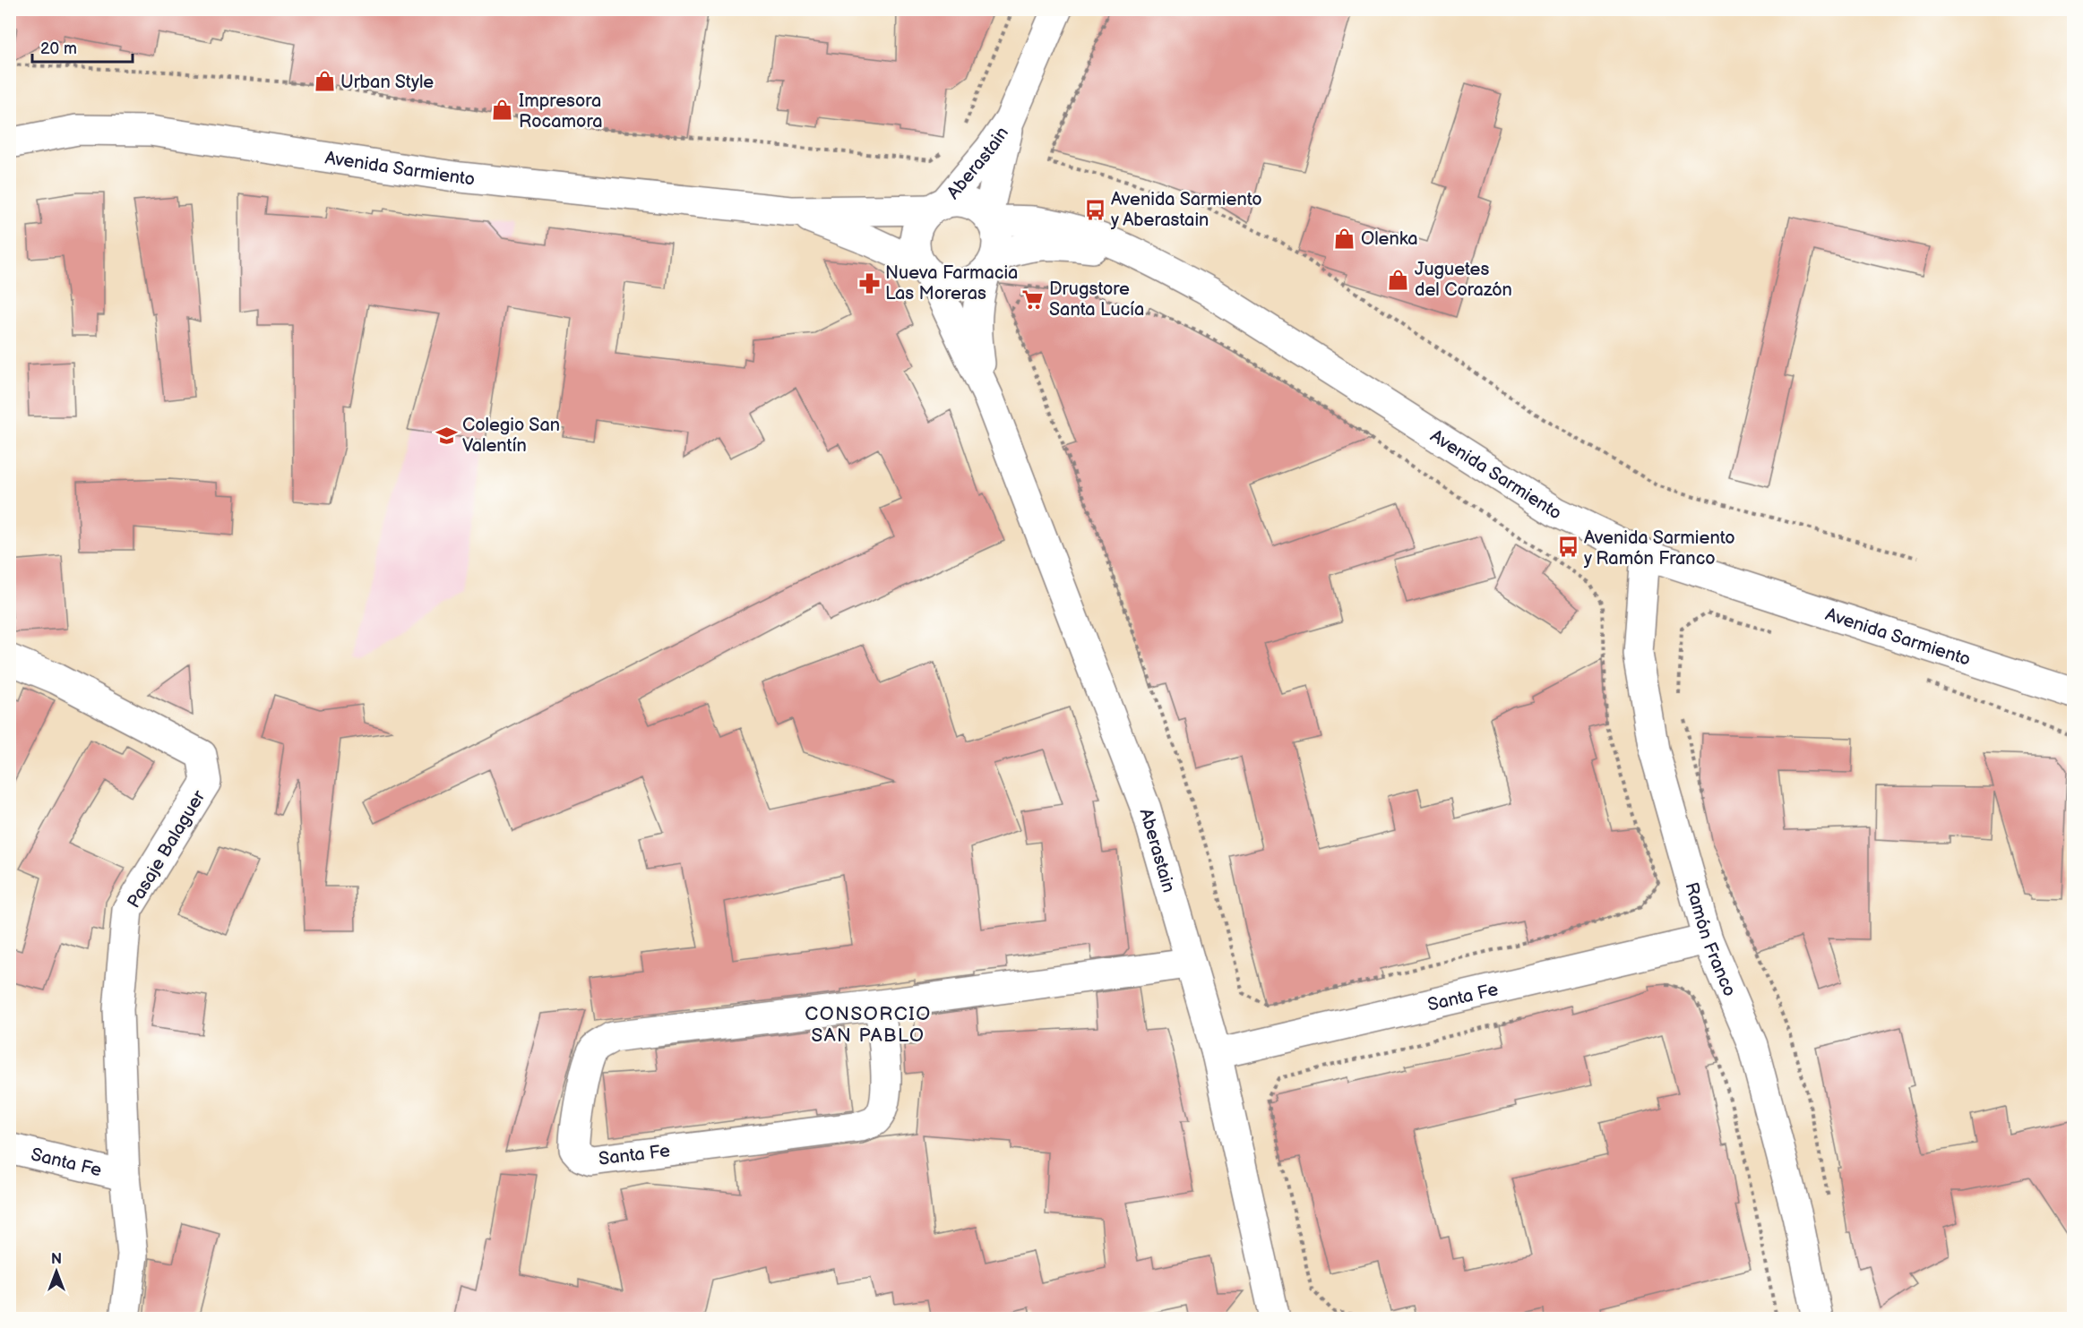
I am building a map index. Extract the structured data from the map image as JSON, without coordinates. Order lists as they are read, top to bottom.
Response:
{
  "streets": {
    "street": [
      "Aberastain",
      "Avenida Sarmiento",
      "Pasaje Balaguer",
      "Ramón Franco",
      "Santa Fe"
    ]
  },
  "crossings": [
    ["Aberastain", "Avenida Sarmiento"],
    ["Aberastain", "Santa Fe"],
    ["Avenida Sarmiento", "Ramón Franco"],
    ["Pasaje Balaguer", "Santa Fe"],
    ["Ramón Franco", "Santa Fe"]
  ],
  "districts": ["CONSORCIO SAN PABLO"],
  "places": {
    "shop": [
      "Urban Style",
      "Impresora Rocamora",
      "Olenka",
      "Juguetes del Corazón"
    ],
    "bus stop": ["Avenida Sarmiento y Aberastain", "Avenida Sarmiento y Ramón Franco"],
    "pharmacy": ["Nueva Farmacia Las Moreras"],
    "supermarket": ["Drugstore Santa Lucía"],
    "school or university": ["Colegio San Valentín"]
  },
  "scale_bar": "20 m",
  "north": "top"
}
